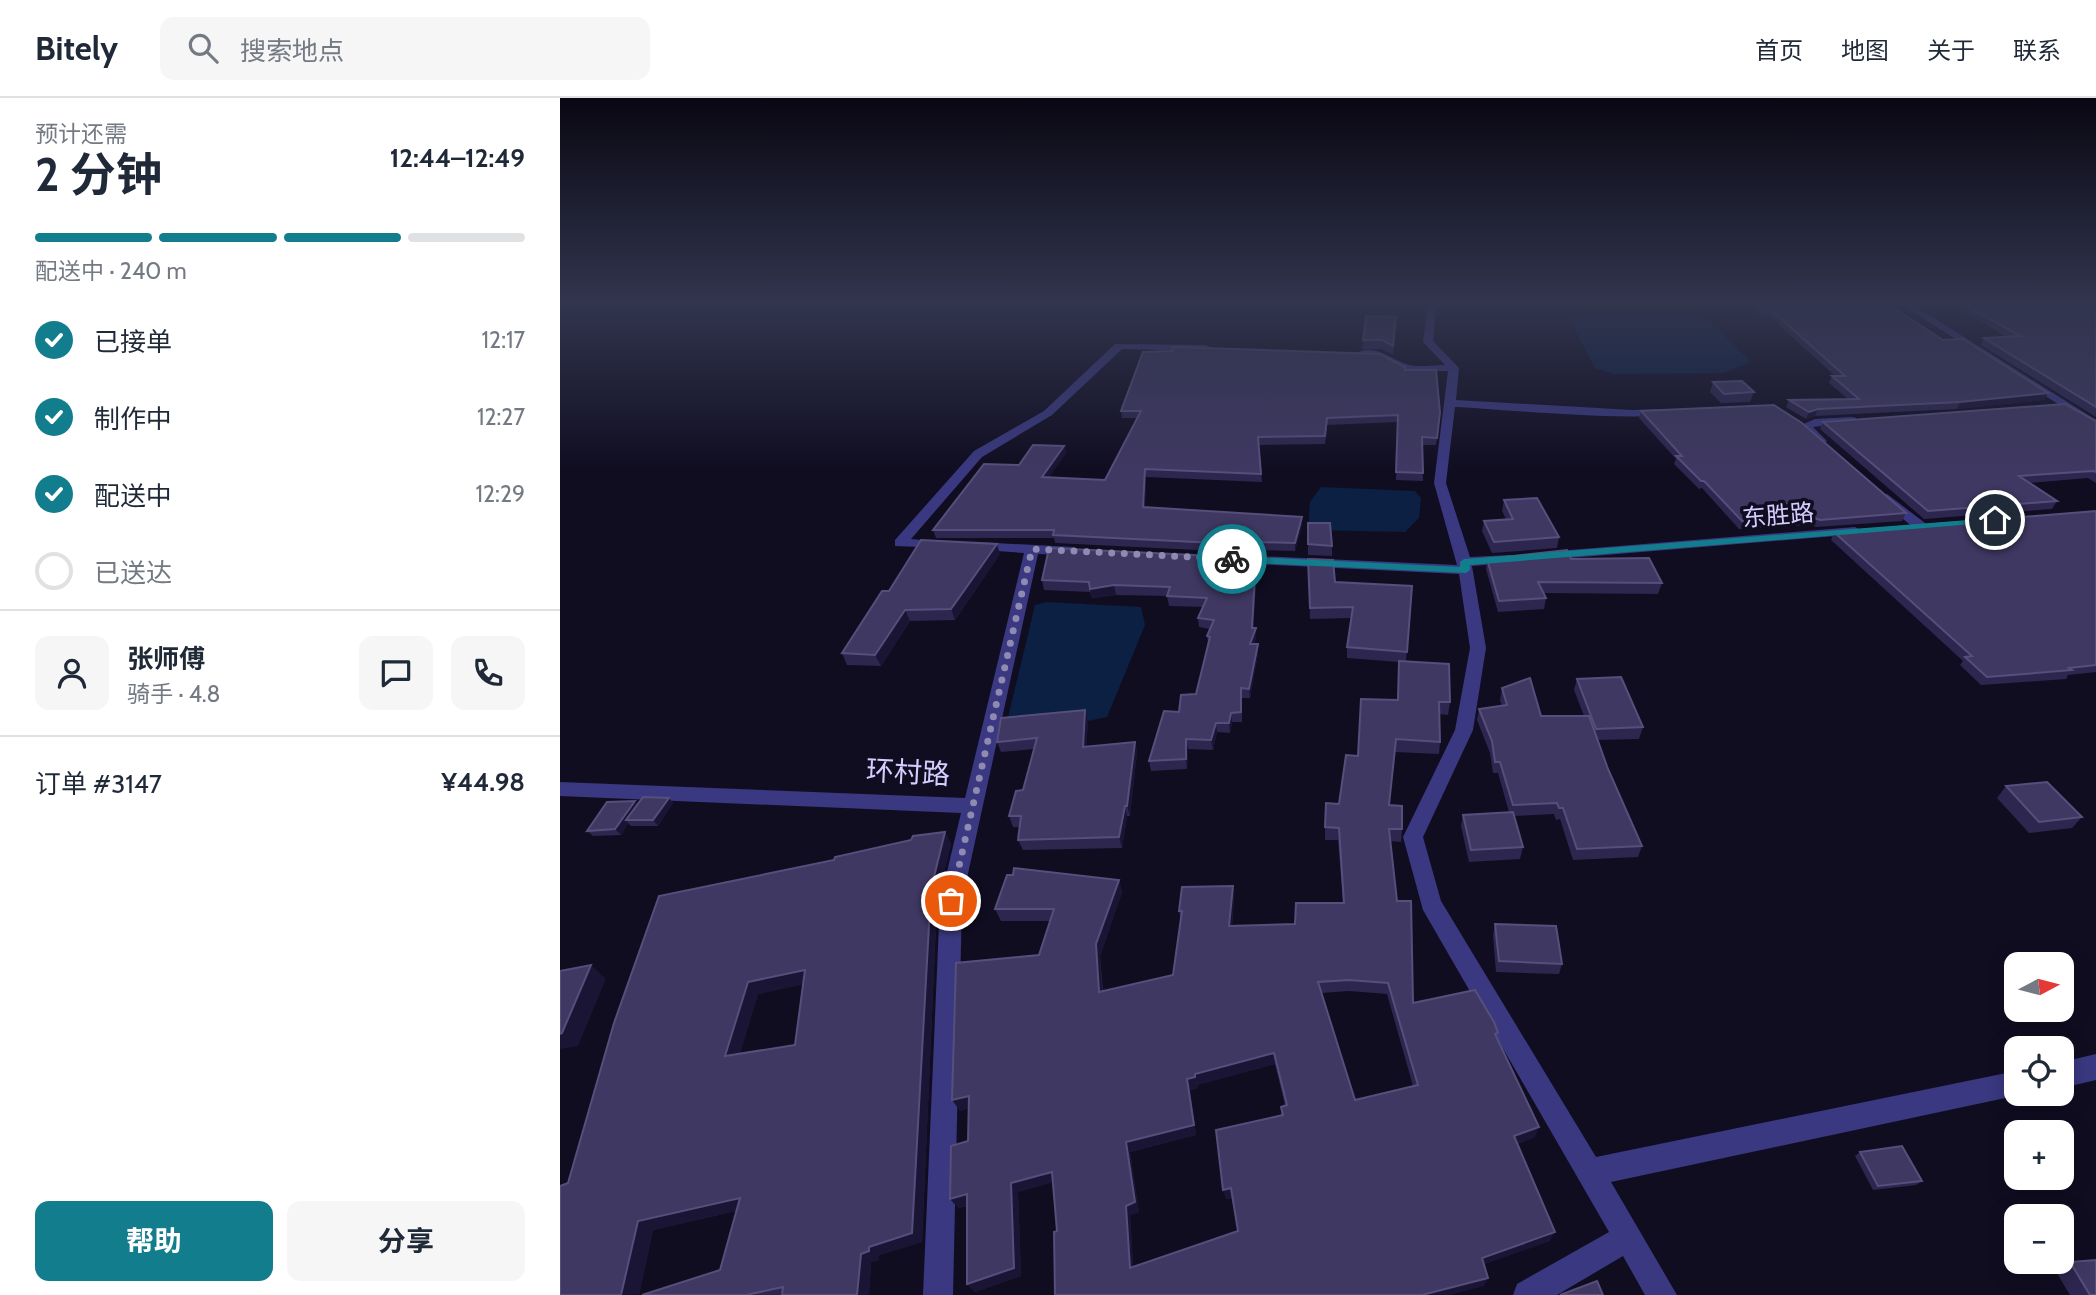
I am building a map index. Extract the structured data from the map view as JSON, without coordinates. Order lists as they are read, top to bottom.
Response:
{
  "streets": {
    "street": ["东胜路", "环村路"]
  },
  "north": "right",
  "page": {
    "header": "Bitely",
    "search": "搜索地点",
    "nav": [
      "首页",
      "地图",
      "关于",
      "联系"
    ],
    "heading": ["2 分钟", "预计还需", "12:44–12:49"],
    "panel": [
      "张师傅",
      "骑手 · 4.8",
      "订单 #3147",
      "¥44.98"
    ],
    "bar": "配送中 · 240 m",
    "list": [
      ["已接单", "12:17"],
      ["制作中", "12:27"],
      ["配送中", "12:29"],
      "已送达"
    ],
    "map_buttons": ["+", "−"],
    "buttons": ["帮助", "分享"]
  }
}
